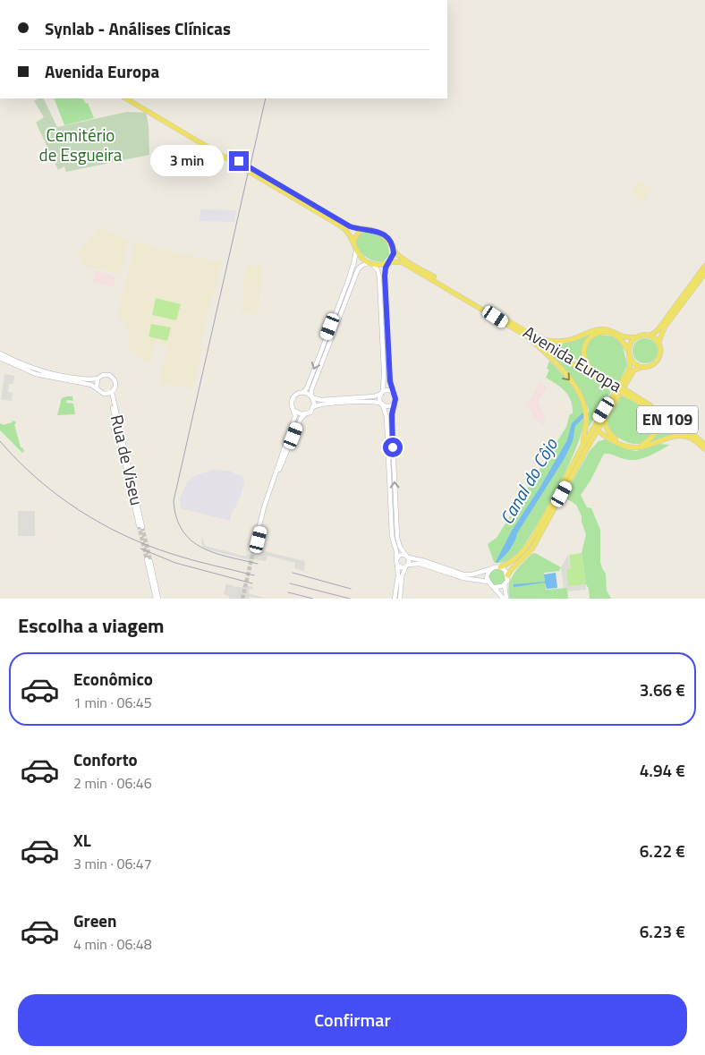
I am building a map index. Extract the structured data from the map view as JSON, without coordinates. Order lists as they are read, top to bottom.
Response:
{
  "streets": {
    "main road": ["Avenida Europa", "EN 109", "Rua de Viseu"]
  },
  "water": ["Canal do Côjo"],
  "parks": ["Cemitério de Esgueira"],
  "page": {
    "banner": ["Synlab - Análises Clínicas", "Avenida Europa"],
    "bubble": "3 min",
    "heading": "Escolha a viagem",
    "list": [
      {
        "name": "Econômico",
        "note": "1 min · 06:45",
        "value": "3.66 €"
      },
      {
        "name": "Conforto",
        "note": "2 min · 06:46",
        "value": "4.94 €"
      },
      {
        "name": "XL",
        "note": "3 min · 06:47",
        "value": "6.22 €"
      },
      {
        "name": "Green",
        "note": "4 min · 06:48",
        "value": "6.23 €"
      }
    ],
    "buttons": "Confirmar"
  }
}
